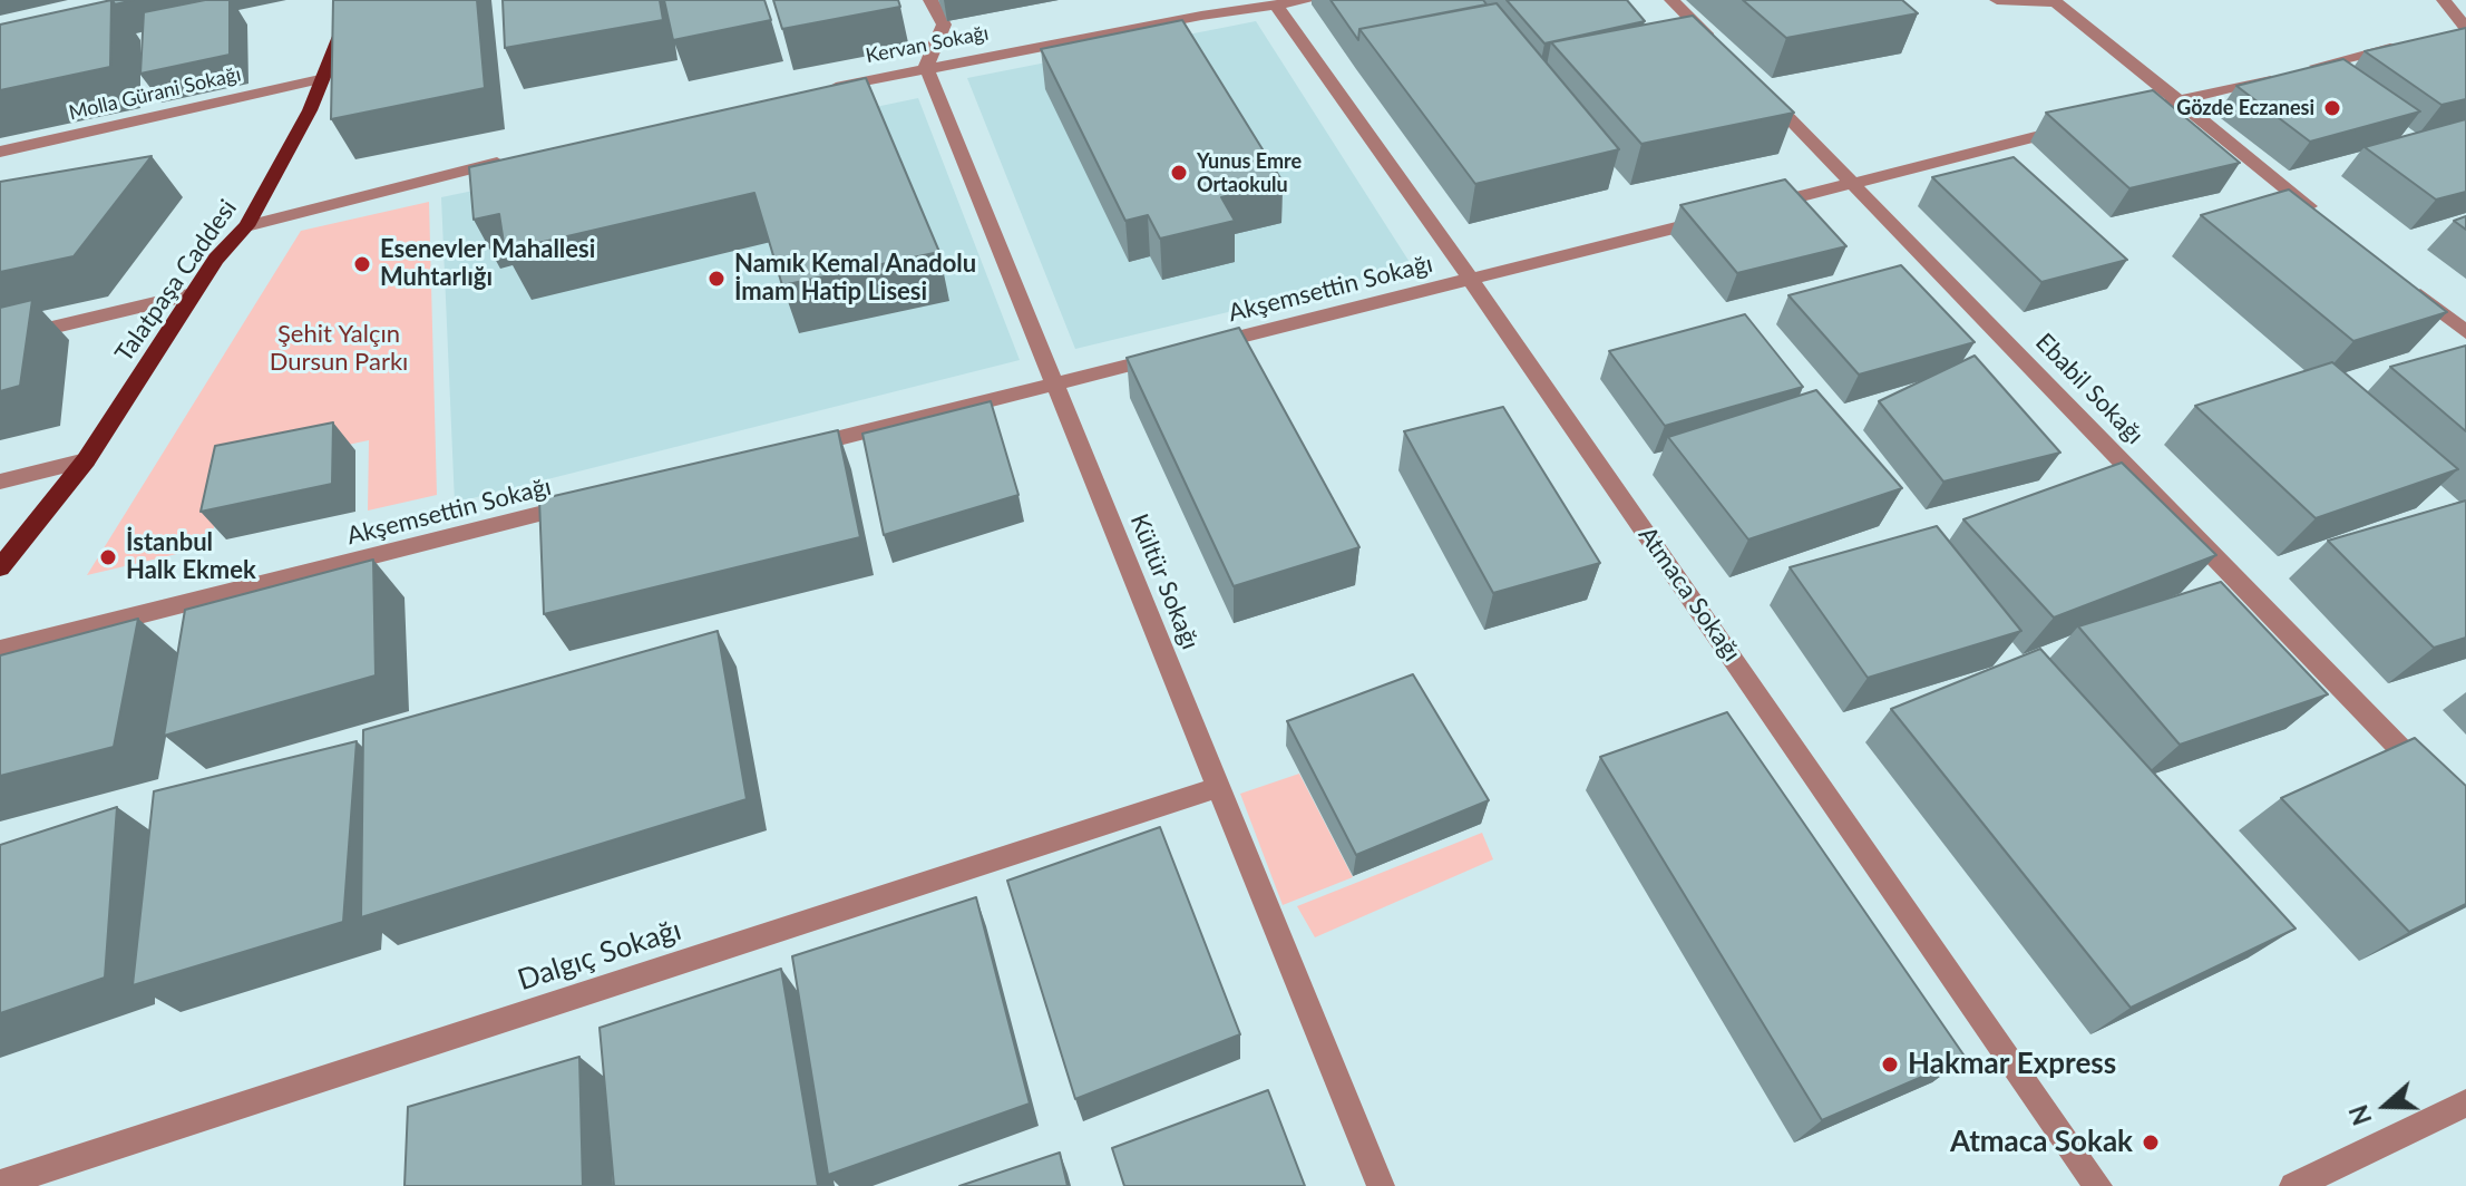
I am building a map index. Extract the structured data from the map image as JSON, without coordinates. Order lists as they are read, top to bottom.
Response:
{
  "streets": {
    "main road": ["Talatpaşa Caddesi"],
    "street": [
      "Kervan Sokağı",
      "Molla Gürani Sokağı",
      "Akşemsettin Sokağı",
      "Ebabil Sokağı",
      "Kültür Sokağı",
      "Atmaca Sokağı",
      "Dalgıç Sokağı"
    ]
  },
  "crossings": [
    ["Kervan Sokağı", "Kültür Sokağı"],
    ["Kervan Sokağı", "Atmaca Sokağı"],
    ["Molla Gürani Sokağı", "Talatpaşa Caddesi"],
    ["Akşemsettin Sokağı", "Kültür Sokağı"],
    ["Akşemsettin Sokağı", "Atmaca Sokağı"],
    ["Kültür Sokağı", "Dalgıç Sokağı"]
  ],
  "parks": ["Şehit Yalçın Dursun Parkı"],
  "places": [
    "Gözde Eczanesi",
    "Yunus Emre Ortaokulu",
    "Esenevler Mahallesi Muhtarlığı",
    "Namık Kemal Anadolu İmam Hatip Lisesi",
    "İstanbul Halk Ekmek",
    "Hakmar Express",
    "Atmaca Sokak"
  ],
  "north": "left"
}
